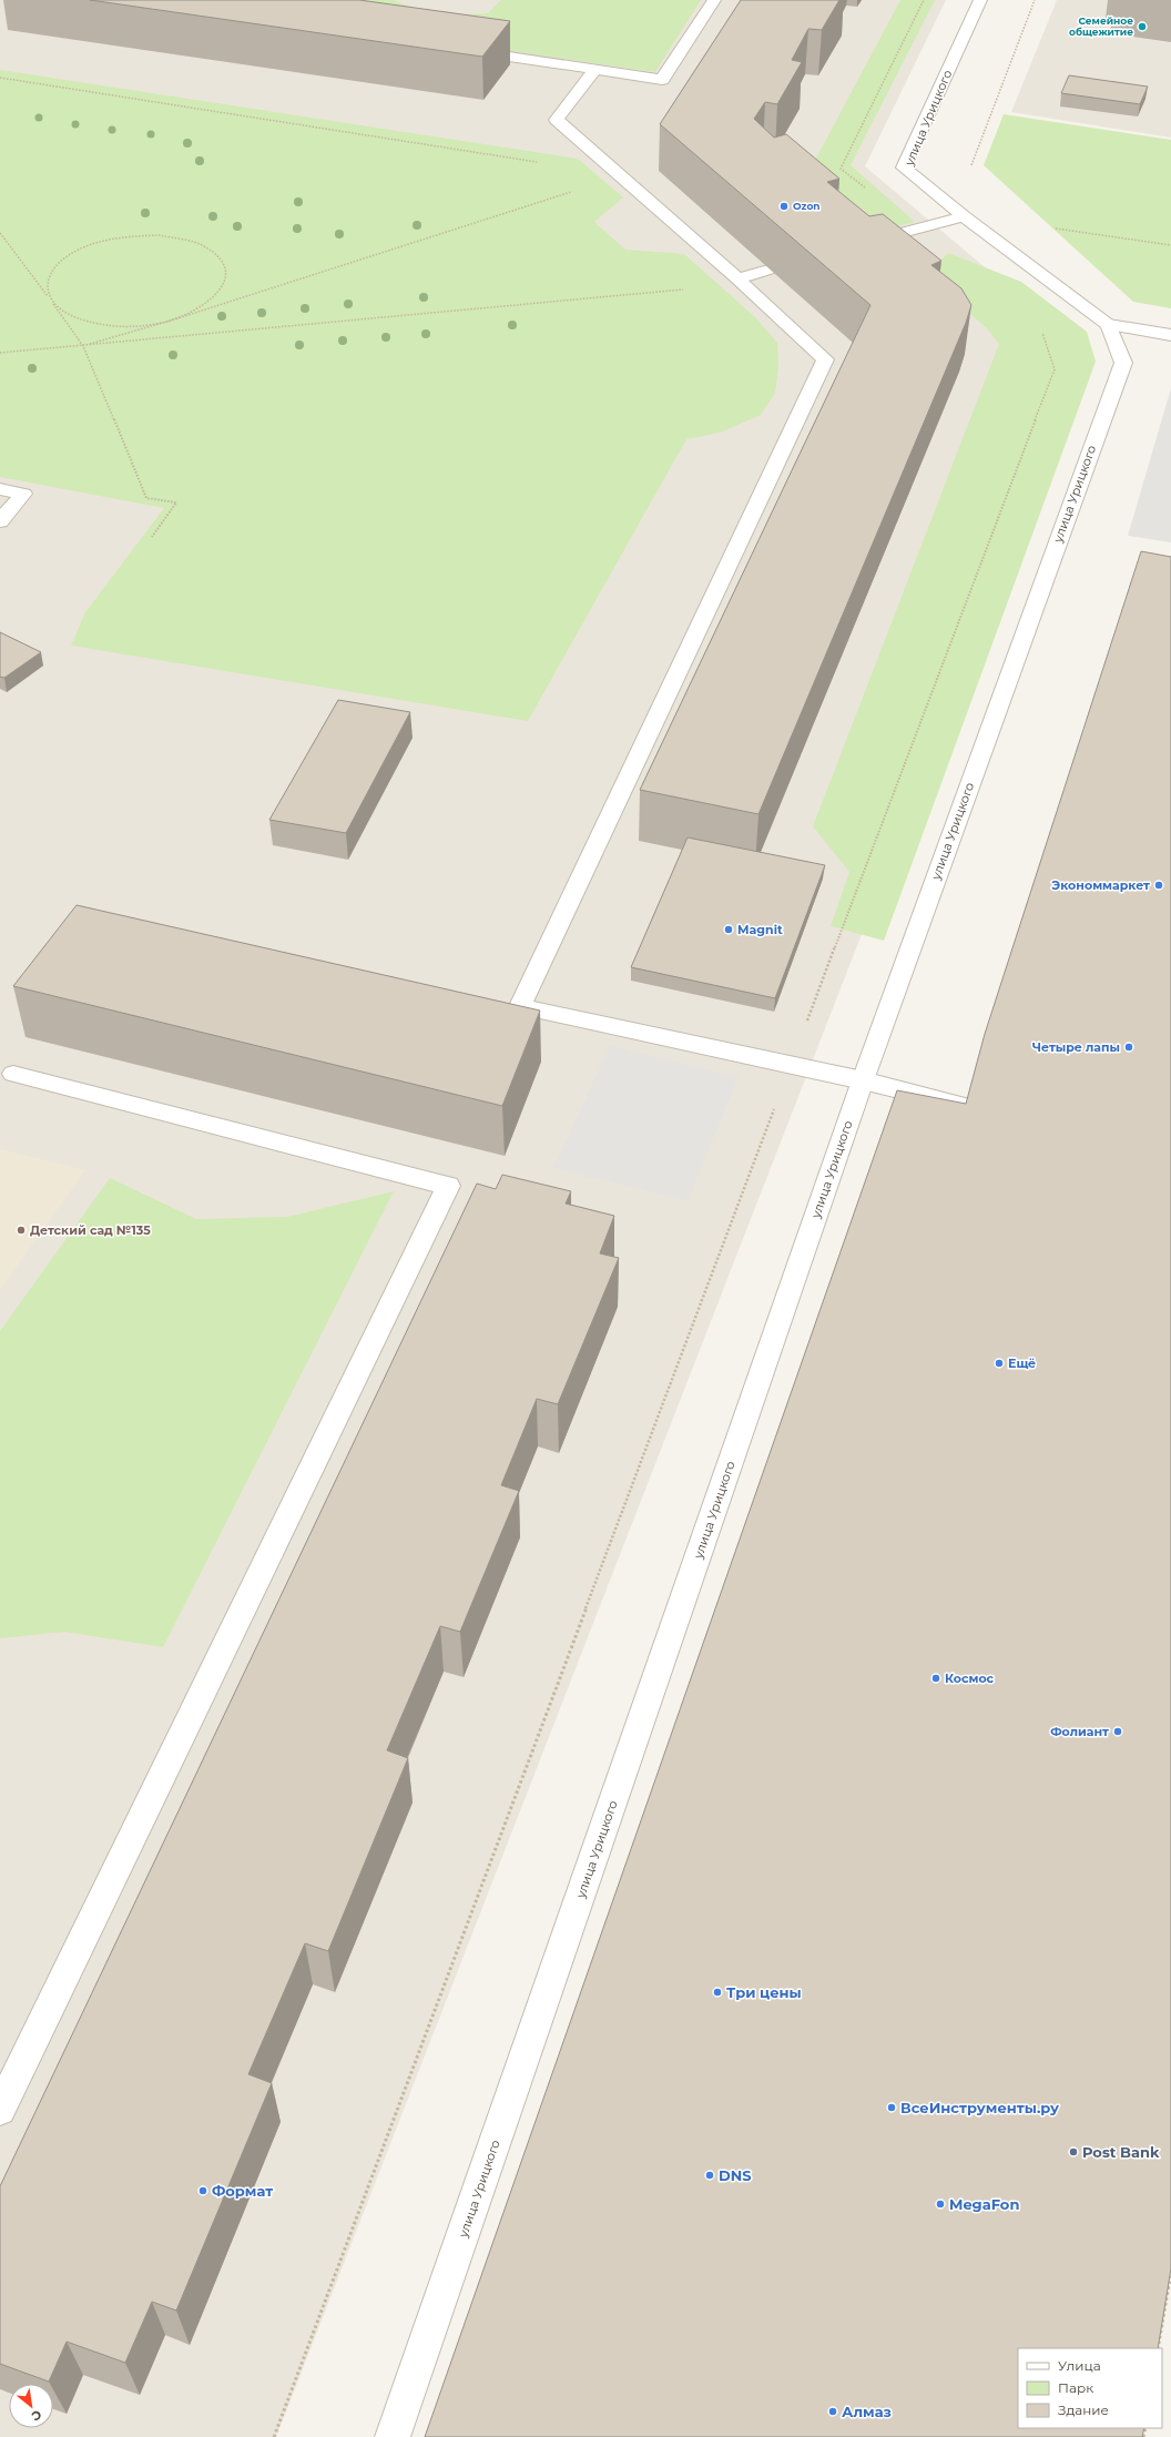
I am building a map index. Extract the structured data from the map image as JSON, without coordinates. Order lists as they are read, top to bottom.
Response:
{
  "streets": {
    "street": ["улица Урицкого"]
  },
  "places": [
    "Семейное общежитие",
    "Ozon",
    "Экономмаркет",
    "Magnit",
    "Четыре лапы",
    "Детский сад №135",
    "Ещё",
    "Космос",
    "Фолиант",
    "Три цены",
    "ВсеИнструменты.ру",
    "Post Bank",
    "DNS",
    "Формат",
    "MegaFon",
    "Алмаз"
  ],
  "legend": ["Улица", "Парк", "Здание"],
  "north": "bottom right"
}
